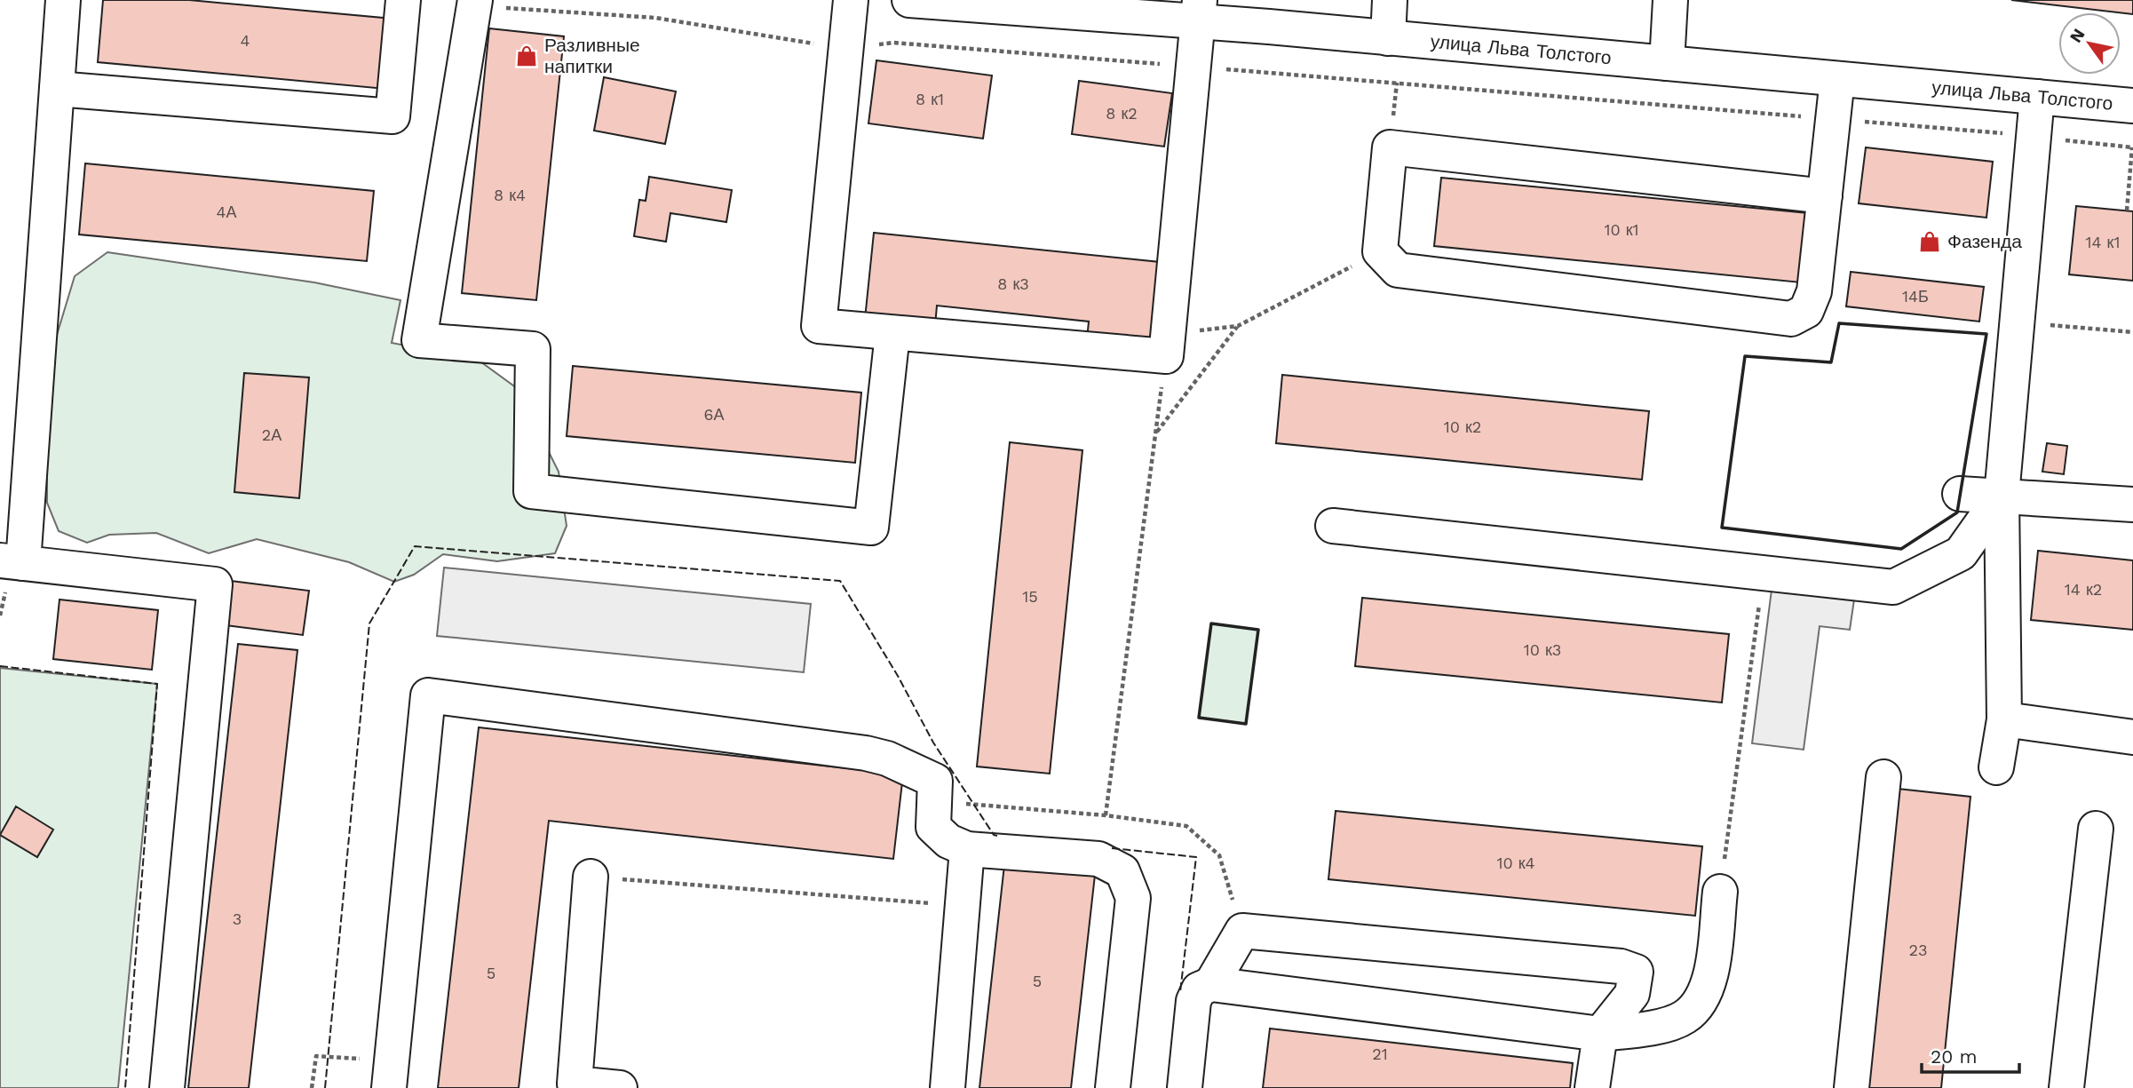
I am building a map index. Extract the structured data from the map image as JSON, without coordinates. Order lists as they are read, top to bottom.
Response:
{
  "streets": {
    "street": ["улица Льва Толстого"]
  },
  "places": {
    "shop": ["Разливные напитки", "Фазенда"]
  },
  "house_numbers": [
    "4",
    "8 к1",
    "8 к2",
    "8 к4",
    "4А",
    "10 к1",
    "14 к1",
    "8 к3",
    "14Б",
    "6А",
    "10 к2",
    "2А",
    "14 к2",
    "15",
    "10 к3",
    "10 к4",
    "3",
    "23",
    "5",
    "5",
    "21"
  ],
  "scale_bar": "20 m",
  "north": "top left"
}
